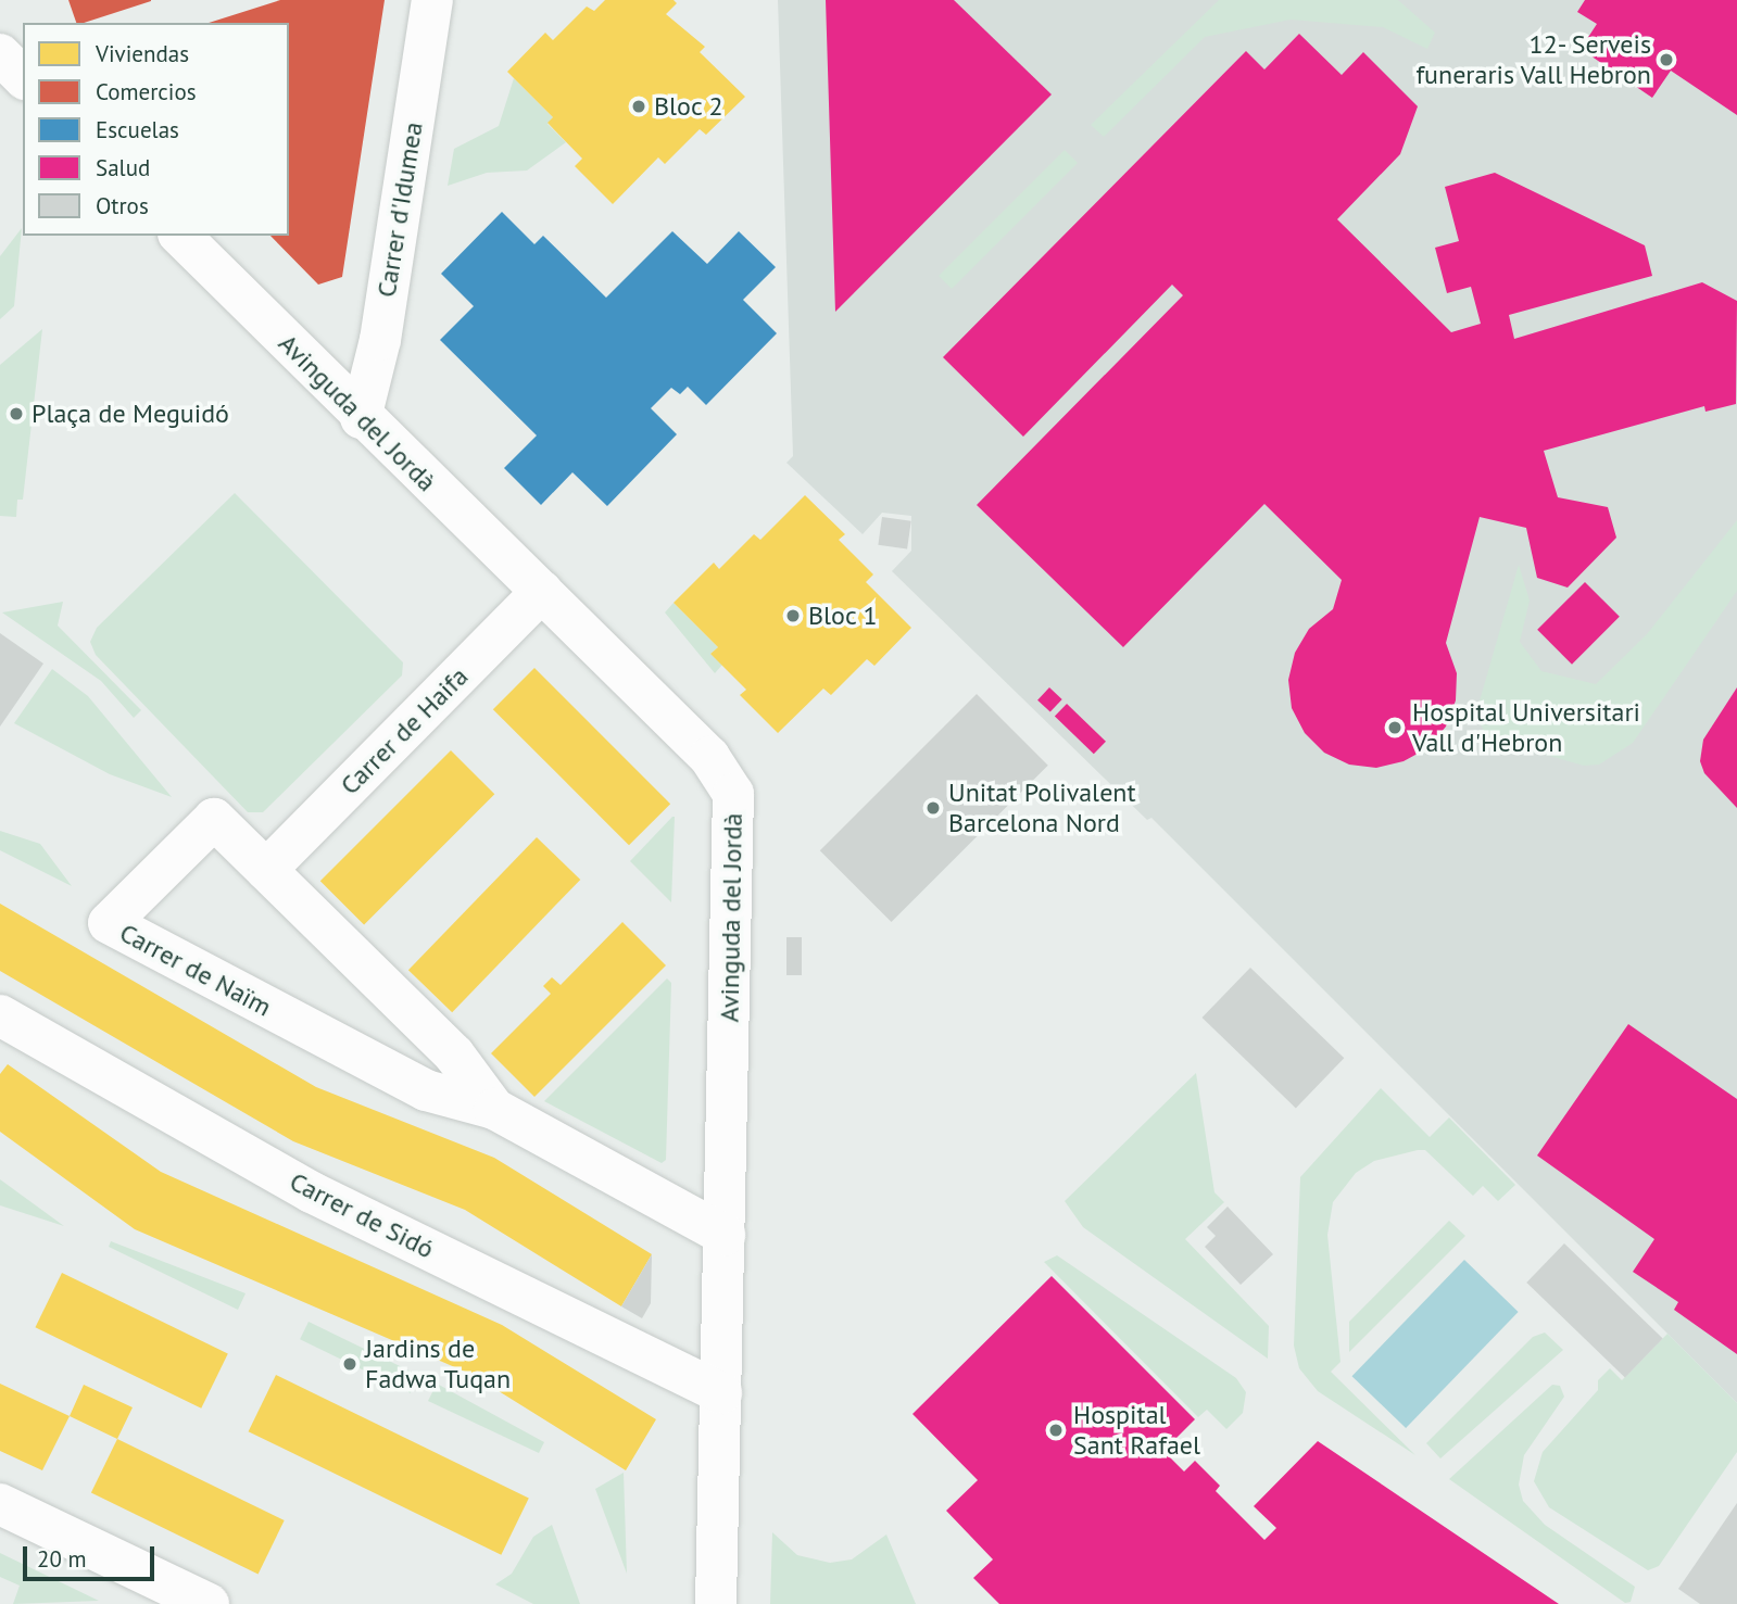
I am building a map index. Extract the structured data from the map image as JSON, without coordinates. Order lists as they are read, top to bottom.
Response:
{
  "streets": {
    "street": [
      "Carrer d'Idumea",
      "Avinguda del Jordà",
      "Carrer de Haifa",
      "Carrer de Naïm",
      "Carrer de Sidó"
    ]
  },
  "crossings": [
    ["Carrer d'Idumea", "Avinguda del Jordà"],
    ["Avinguda del Jordà", "Carrer de Haifa"],
    ["Avinguda del Jordà", "Carrer de Naïm"],
    ["Avinguda del Jordà", "Carrer de Sidó"],
    ["Carrer de Haifa", "Carrer de Naïm"]
  ],
  "places": [
    "12- Serveis funeraris Vall Hebron",
    "Bloc 2",
    "Plaça de Meguidó",
    "Bloc 1",
    "Hospital Universitari Vall d'Hebron",
    "Unitat Polivalent Barcelona Nord",
    "Jardins de Fadwa Tuqan",
    "Hospital Sant Rafael"
  ],
  "legend": [
    "Viviendas",
    "Comercios",
    "Escuelas",
    "Salud",
    "Otros"
  ],
  "scale_bar": "20 m"
}
